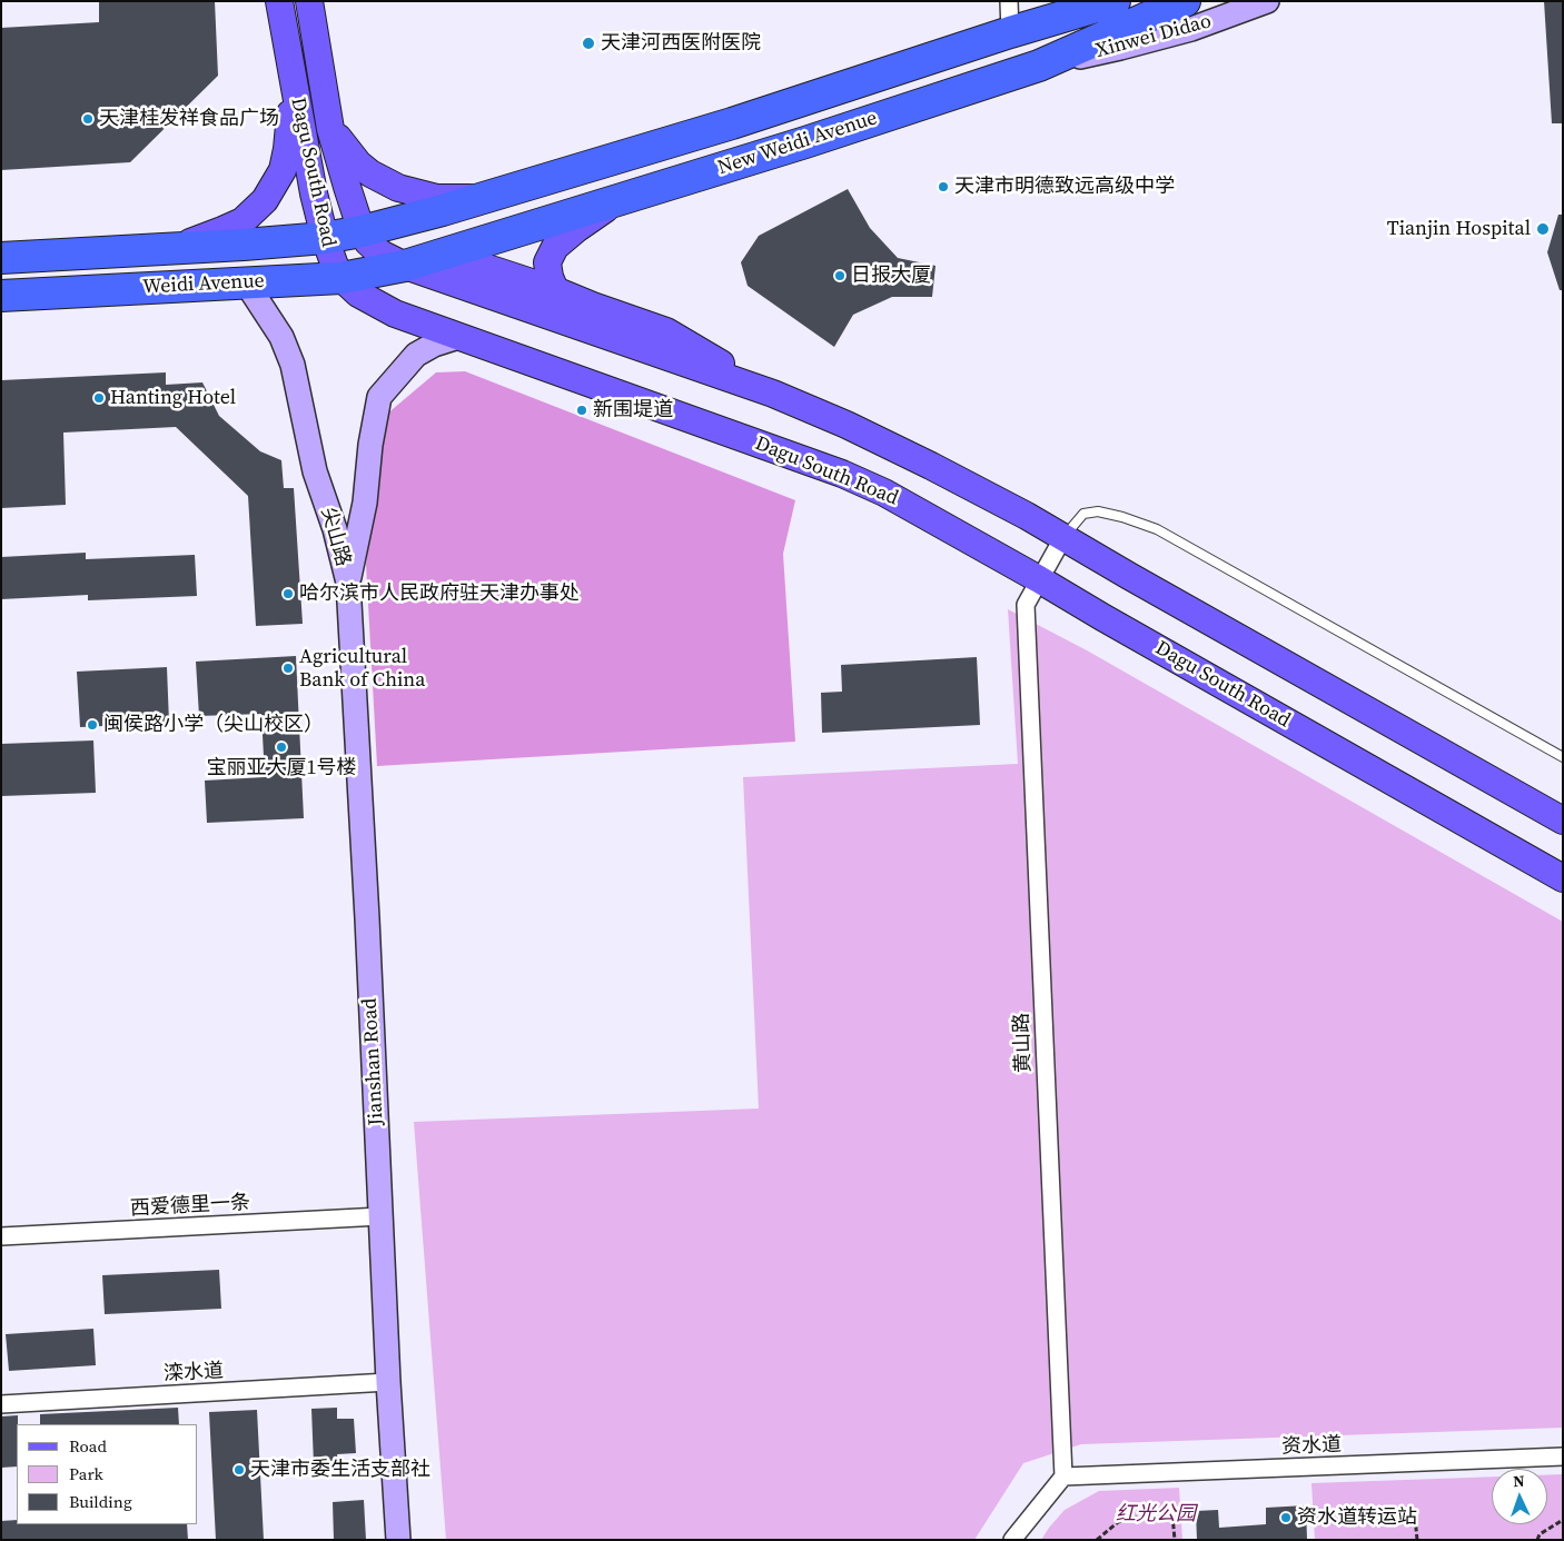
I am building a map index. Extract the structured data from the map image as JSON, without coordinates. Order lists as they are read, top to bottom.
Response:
{
  "streets": {
    "highway": ["New Weidi Avenue", "Weidi Avenue"],
    "main road": [
      "Xinwei Didao",
      "Dagu South Road",
      "尖山路",
      "Jianshan Road"
    ],
    "street": [
      "黄山路",
      "西爱德里一条",
      "滦水道",
      "资水道"
    ]
  },
  "crossings": [
    ["Xinwei Didao", "New Weidi Avenue"],
    ["New Weidi Avenue", "Dagu South Road"],
    ["New Weidi Avenue", "Weidi Avenue"],
    ["Dagu South Road", "Weidi Avenue"],
    ["Dagu South Road", "尖山路"],
    ["Dagu South Road", "黄山路"],
    ["Weidi Avenue", "尖山路"],
    ["尖山路", "Jianshan Road"],
    ["黄山路", "资水道"],
    ["Jianshan Road", "西爱德里一条"],
    ["Jianshan Road", "滦水道"]
  ],
  "parks": ["红光公园"],
  "places": [
    "天津河西医附医院",
    "天津桂发祥食品广场",
    "天津市明德致远高级中学",
    "Tianjin Hospital",
    "日报大厦",
    "Hanting Hotel",
    "新围堤道",
    "哈尔滨市人民政府驻天津办事处",
    "Agricultural Bank of China",
    "闽侯路小学（尖山校区）",
    "宝丽亚大厦1号楼",
    "天津市委生活支部社",
    "资水道转运站"
  ],
  "legend": ["Road", "Park", "Building"],
  "north": "top"
}
